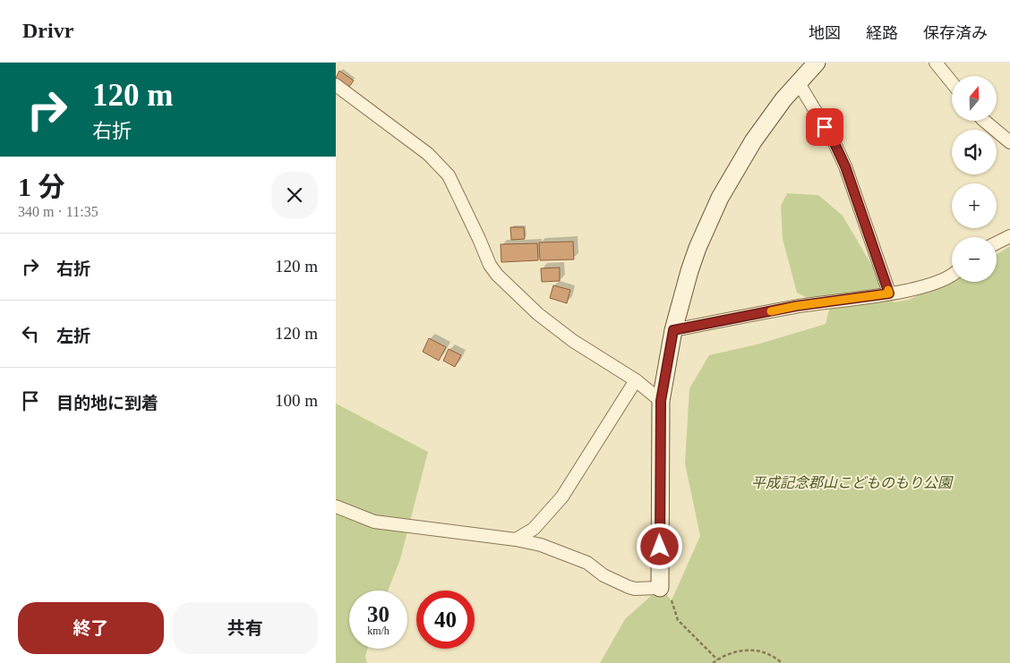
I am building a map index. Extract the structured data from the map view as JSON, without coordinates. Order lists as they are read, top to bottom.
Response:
{
  "parks": ["平成記念郡山こどものもり公園"],
  "north": "top",
  "page": {
    "header": "Drivr",
    "nav": ["地図", "経路", "保存済み"],
    "turn": ["120 m", "右折"],
    "map_buttons": ["+", "−"],
    "heading": ["1 分", "340 m · 11:35"],
    "list": [
      {
        "name": "右折",
        "value": "120 m"
      },
      {
        "name": "左折",
        "value": "120 m"
      },
      {
        "name": "目的地に到着",
        "value": "100 m"
      }
    ],
    "speed": "30 km/h",
    "limit": "40",
    "buttons": ["終了", "共有"]
  }
}
